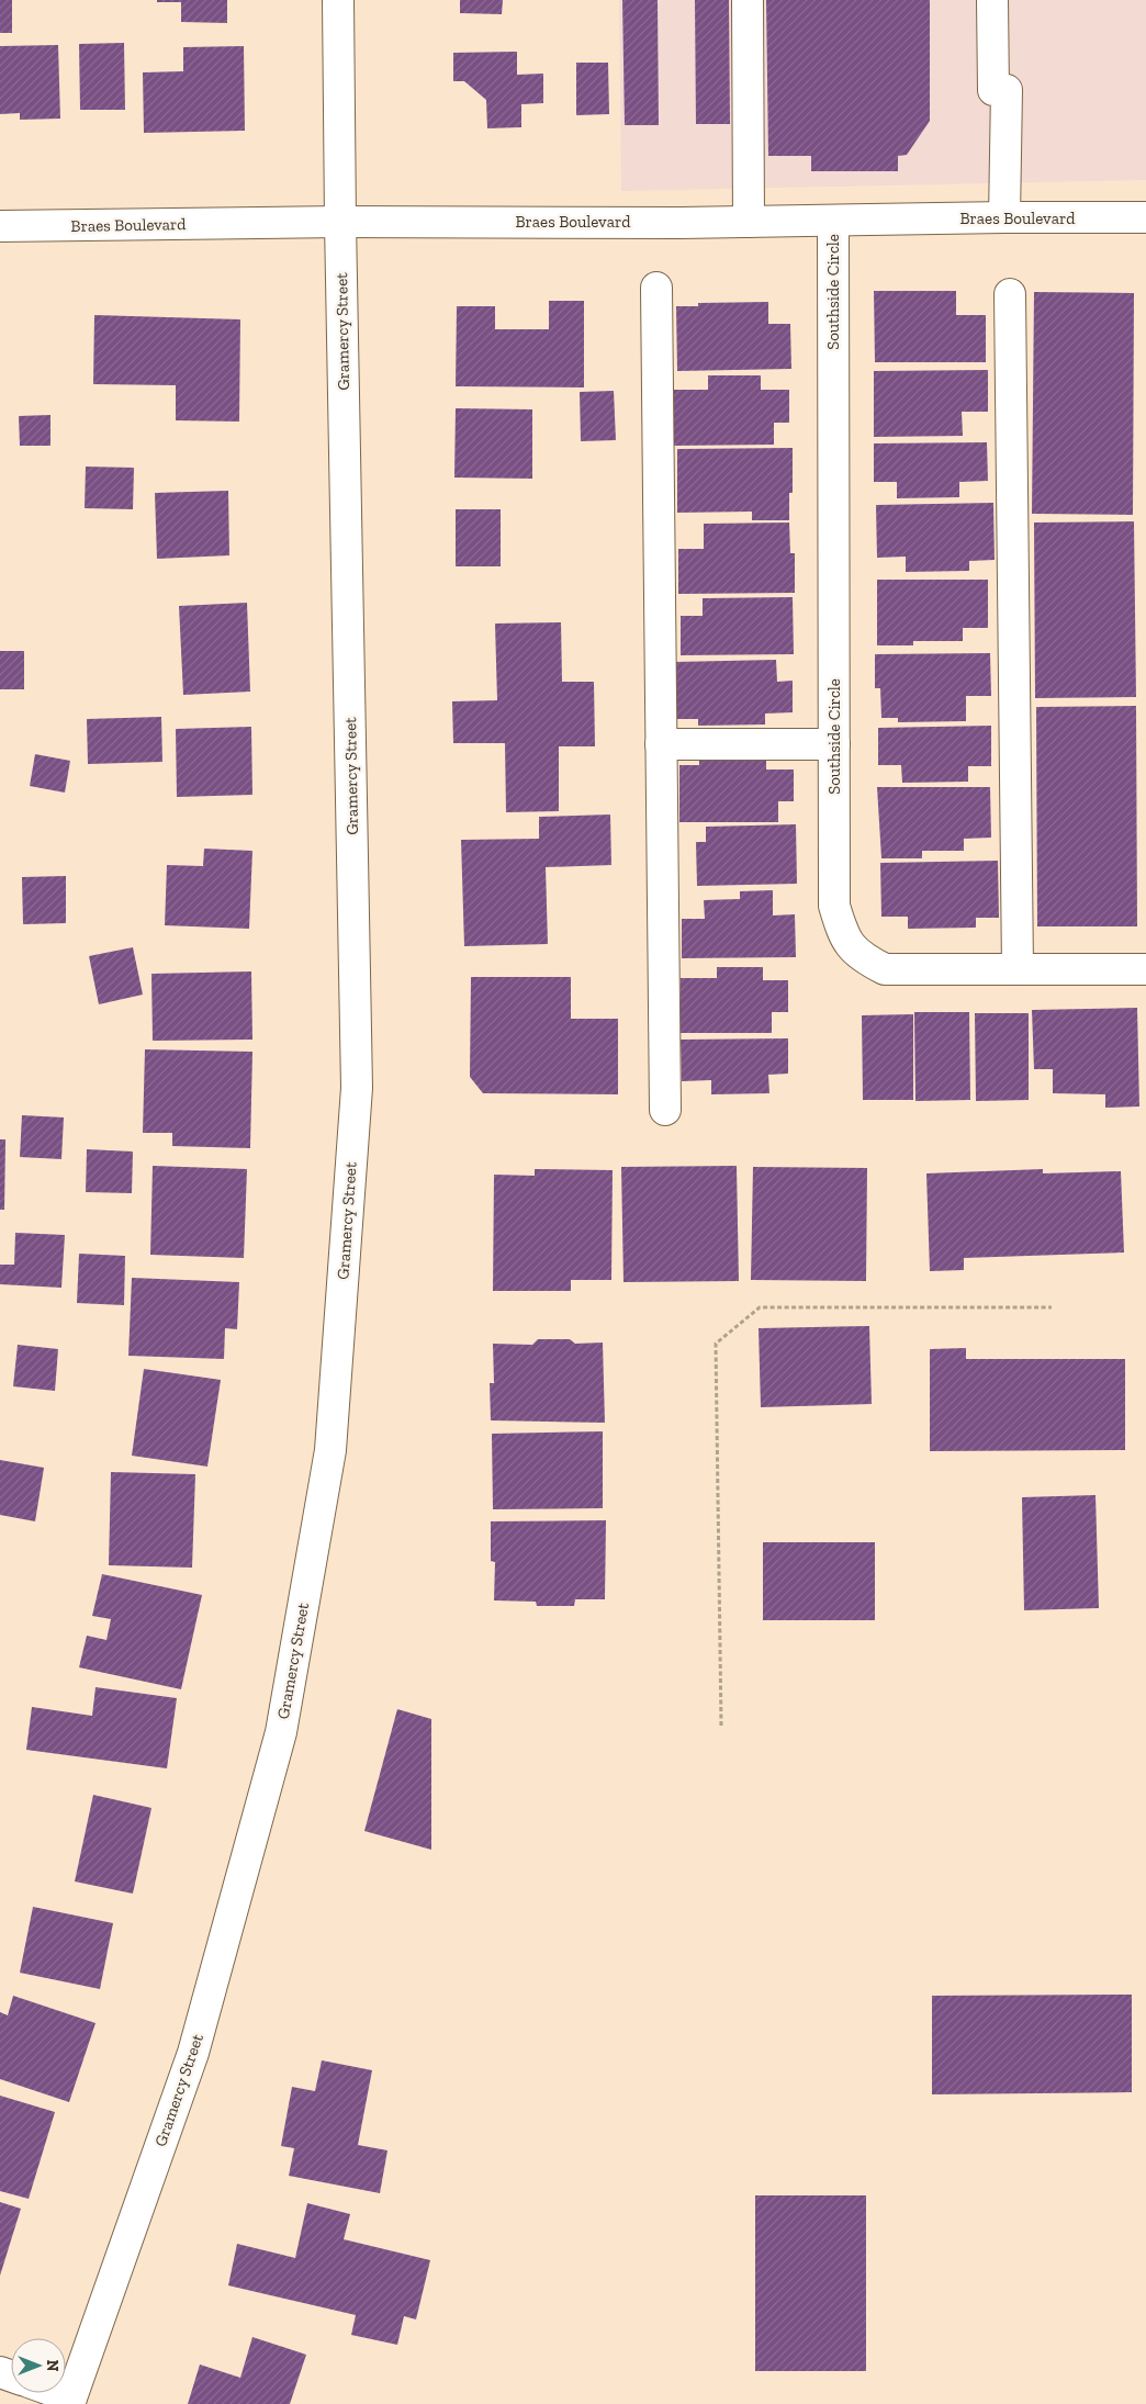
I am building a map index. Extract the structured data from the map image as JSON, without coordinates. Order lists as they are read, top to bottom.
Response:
{
  "streets": {
    "street": ["Braes Boulevard", "Southside Circle", "Gramercy Street"]
  },
  "crossings": [
    ["Braes Boulevard", "Southside Circle"],
    ["Braes Boulevard", "Gramercy Street"]
  ],
  "north": "right"
}
